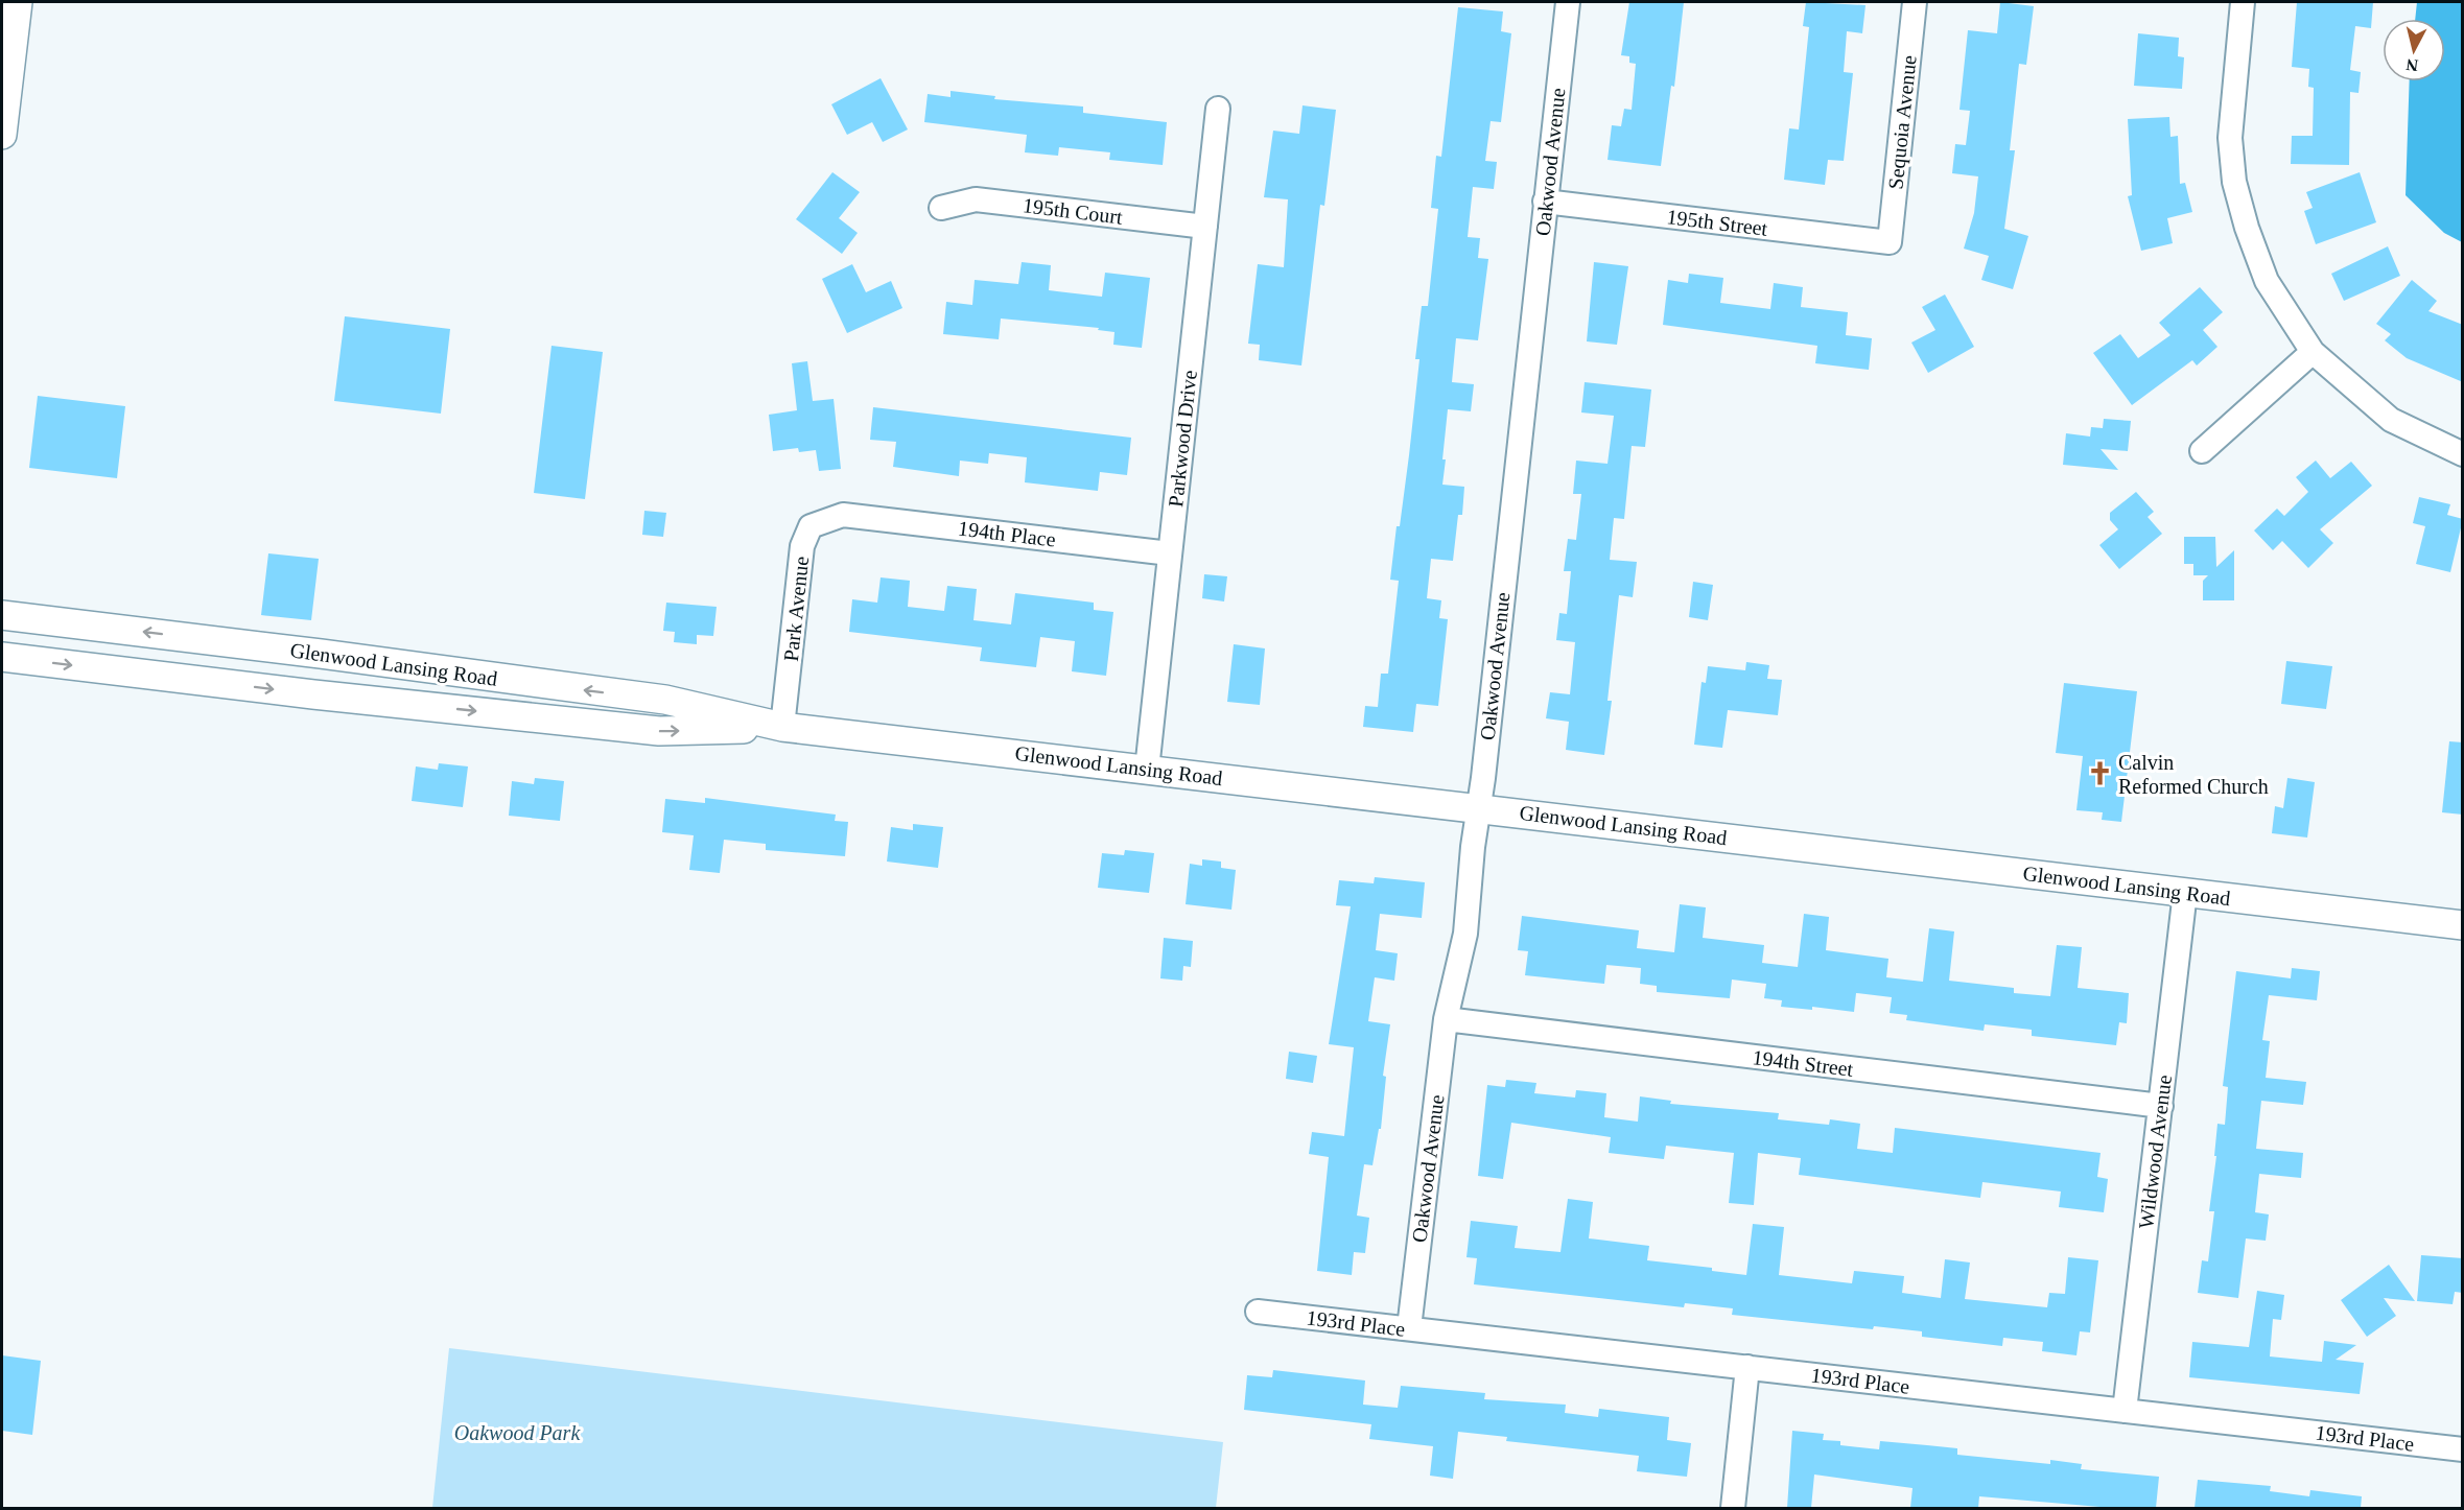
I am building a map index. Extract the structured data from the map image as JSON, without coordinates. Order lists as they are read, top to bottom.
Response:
{
  "streets": {
    "main road": ["Glenwood Lansing Road"],
    "street": [
      "Sequoia Avenue",
      "Oakwood Avenue",
      "195th Court",
      "195th Street",
      "Parkwood Drive",
      "194th Place",
      "Park Avenue",
      "194th Street",
      "Wildwood Avenue",
      "193rd Place"
    ]
  },
  "crossings": [
    ["Sequoia Avenue", "195th Street"],
    ["Oakwood Avenue", "195th Street"],
    ["Oakwood Avenue", "Glenwood Lansing Road"],
    ["Oakwood Avenue", "194th Street"],
    ["Oakwood Avenue", "193rd Place"],
    ["195th Court", "Parkwood Drive"],
    ["Parkwood Drive", "194th Place"],
    ["Parkwood Drive", "Glenwood Lansing Road"],
    ["194th Place", "Park Avenue"],
    ["Park Avenue", "Glenwood Lansing Road"],
    ["Glenwood Lansing Road", "Wildwood Avenue"],
    ["194th Street", "Wildwood Avenue"],
    ["Wildwood Avenue", "193rd Place"]
  ],
  "parks": ["Oakwood Park"],
  "places": {
    "church": ["Calvin Reformed Church"]
  },
  "north": "bottom"
}
